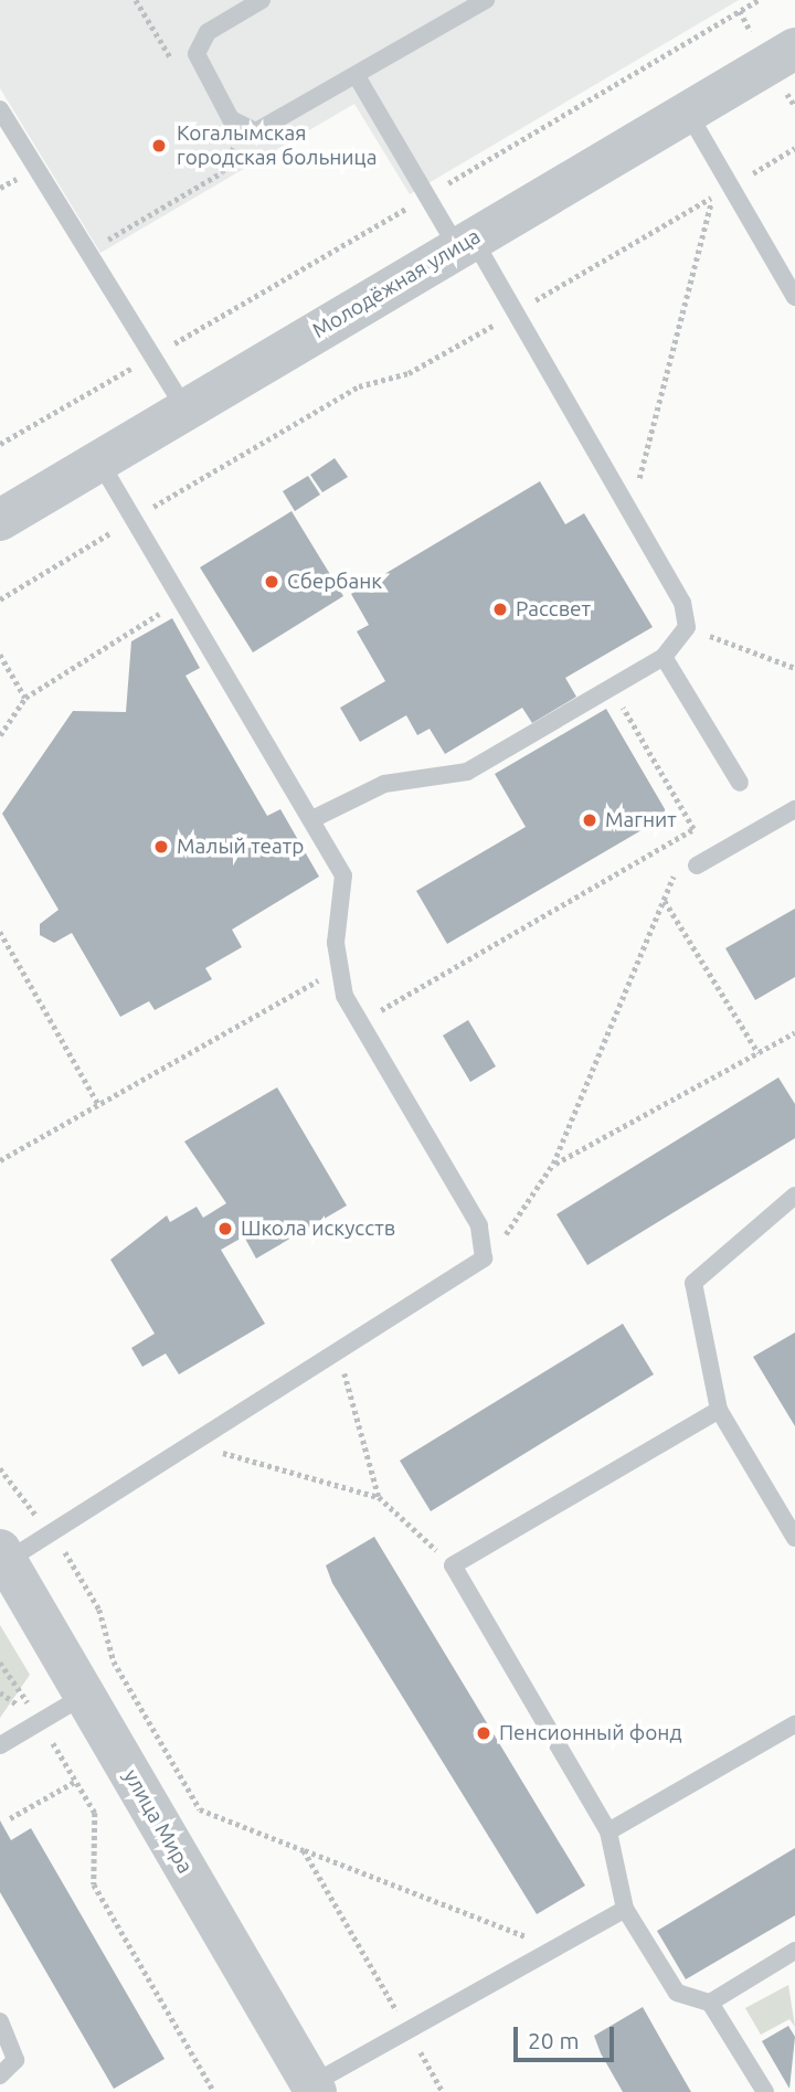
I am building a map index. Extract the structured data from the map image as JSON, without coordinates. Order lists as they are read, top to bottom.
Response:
{
  "streets": {
    "street": ["Молодёжная улица", "улица Мира"]
  },
  "places": [
    "Когалымская городская больница",
    "Сбербанк",
    "Рассвет",
    "Магнит",
    "Малый театр",
    "Школа искусств",
    "Пенсионный фонд"
  ],
  "scale_bar": "20 m"
}
